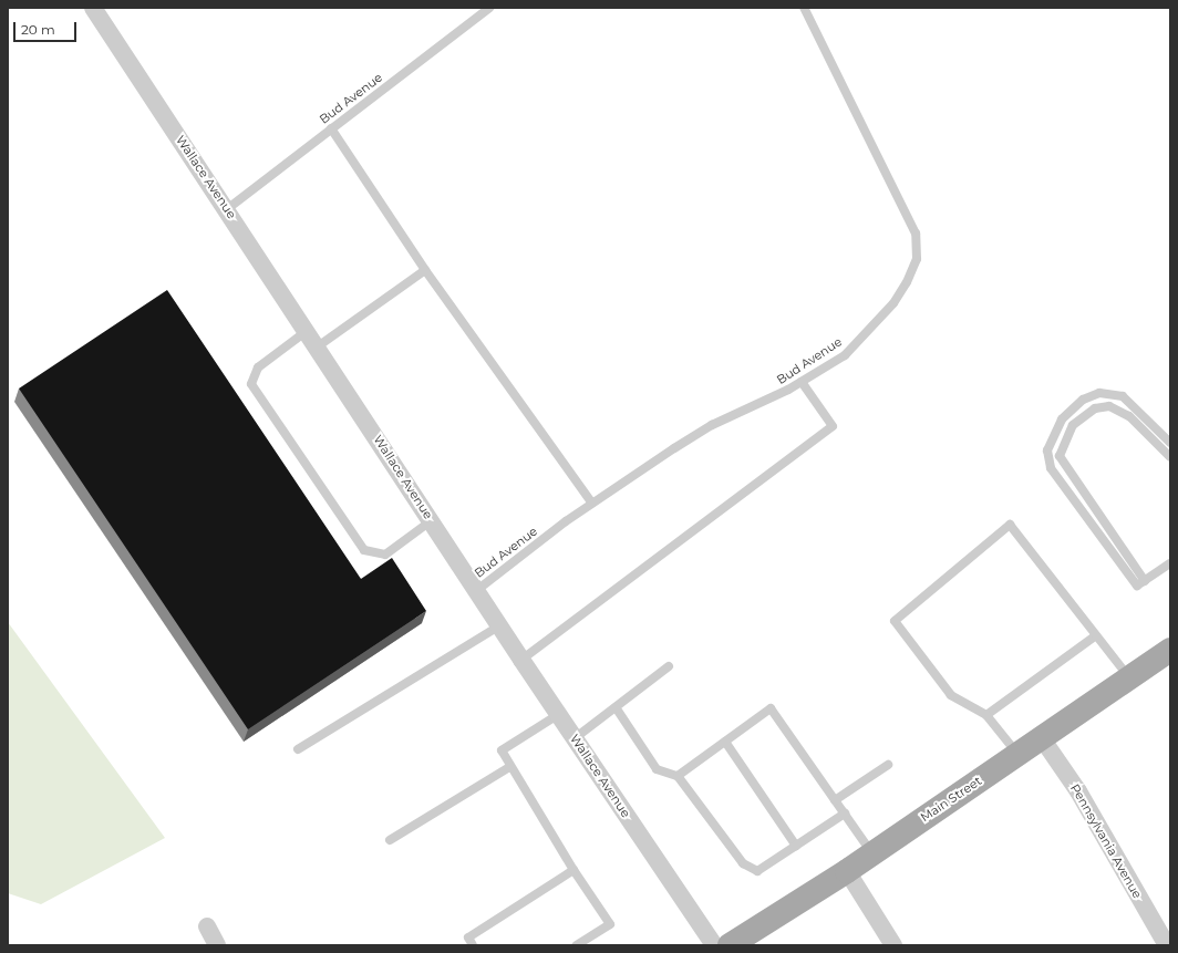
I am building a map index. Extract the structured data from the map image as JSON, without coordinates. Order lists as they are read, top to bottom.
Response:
{
  "streets": {
    "main road": ["Main Street"],
    "street": ["Wallace Avenue", "Pennsylvania Avenue"],
    "lane": ["Bud Avenue"]
  },
  "crossings": [
    ["Bud Avenue", "Wallace Avenue"],
    ["Main Street", "Pennsylvania Avenue"]
  ],
  "scale_bar": "20 m"
}
